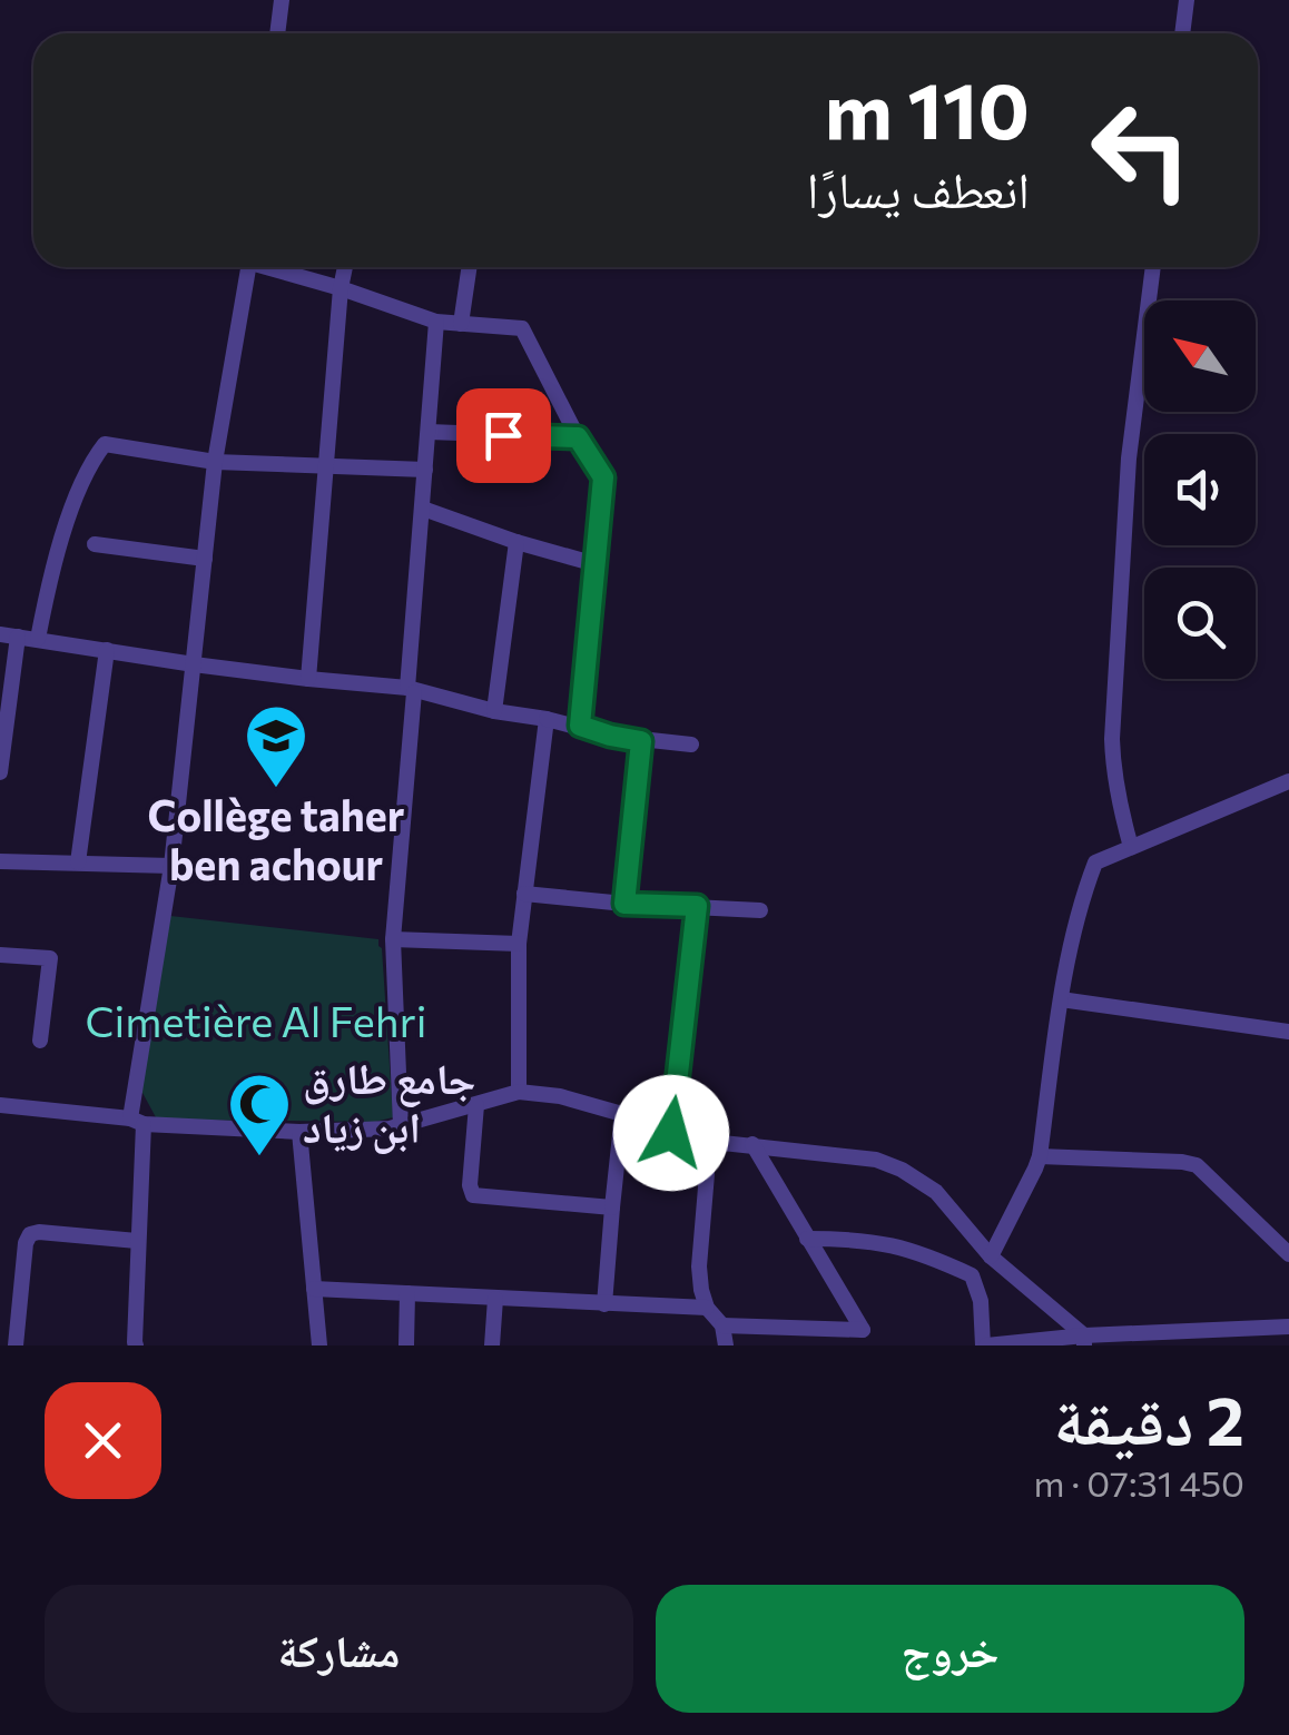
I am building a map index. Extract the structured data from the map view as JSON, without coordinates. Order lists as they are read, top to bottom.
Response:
{
  "parks": ["Cimetière Al Fehri"],
  "places": {
    "school or university": ["Collège taher ben achour"],
    "mosque": ["جامع طارق ابن زياد"]
  },
  "north": "top left",
  "page": {
    "turn": ["110 m", "انعطف يسارًا"],
    "heading": ["2 دقيقة", "450 m · 07:31"],
    "buttons": ["خروج", "مشاركة"]
  }
}
